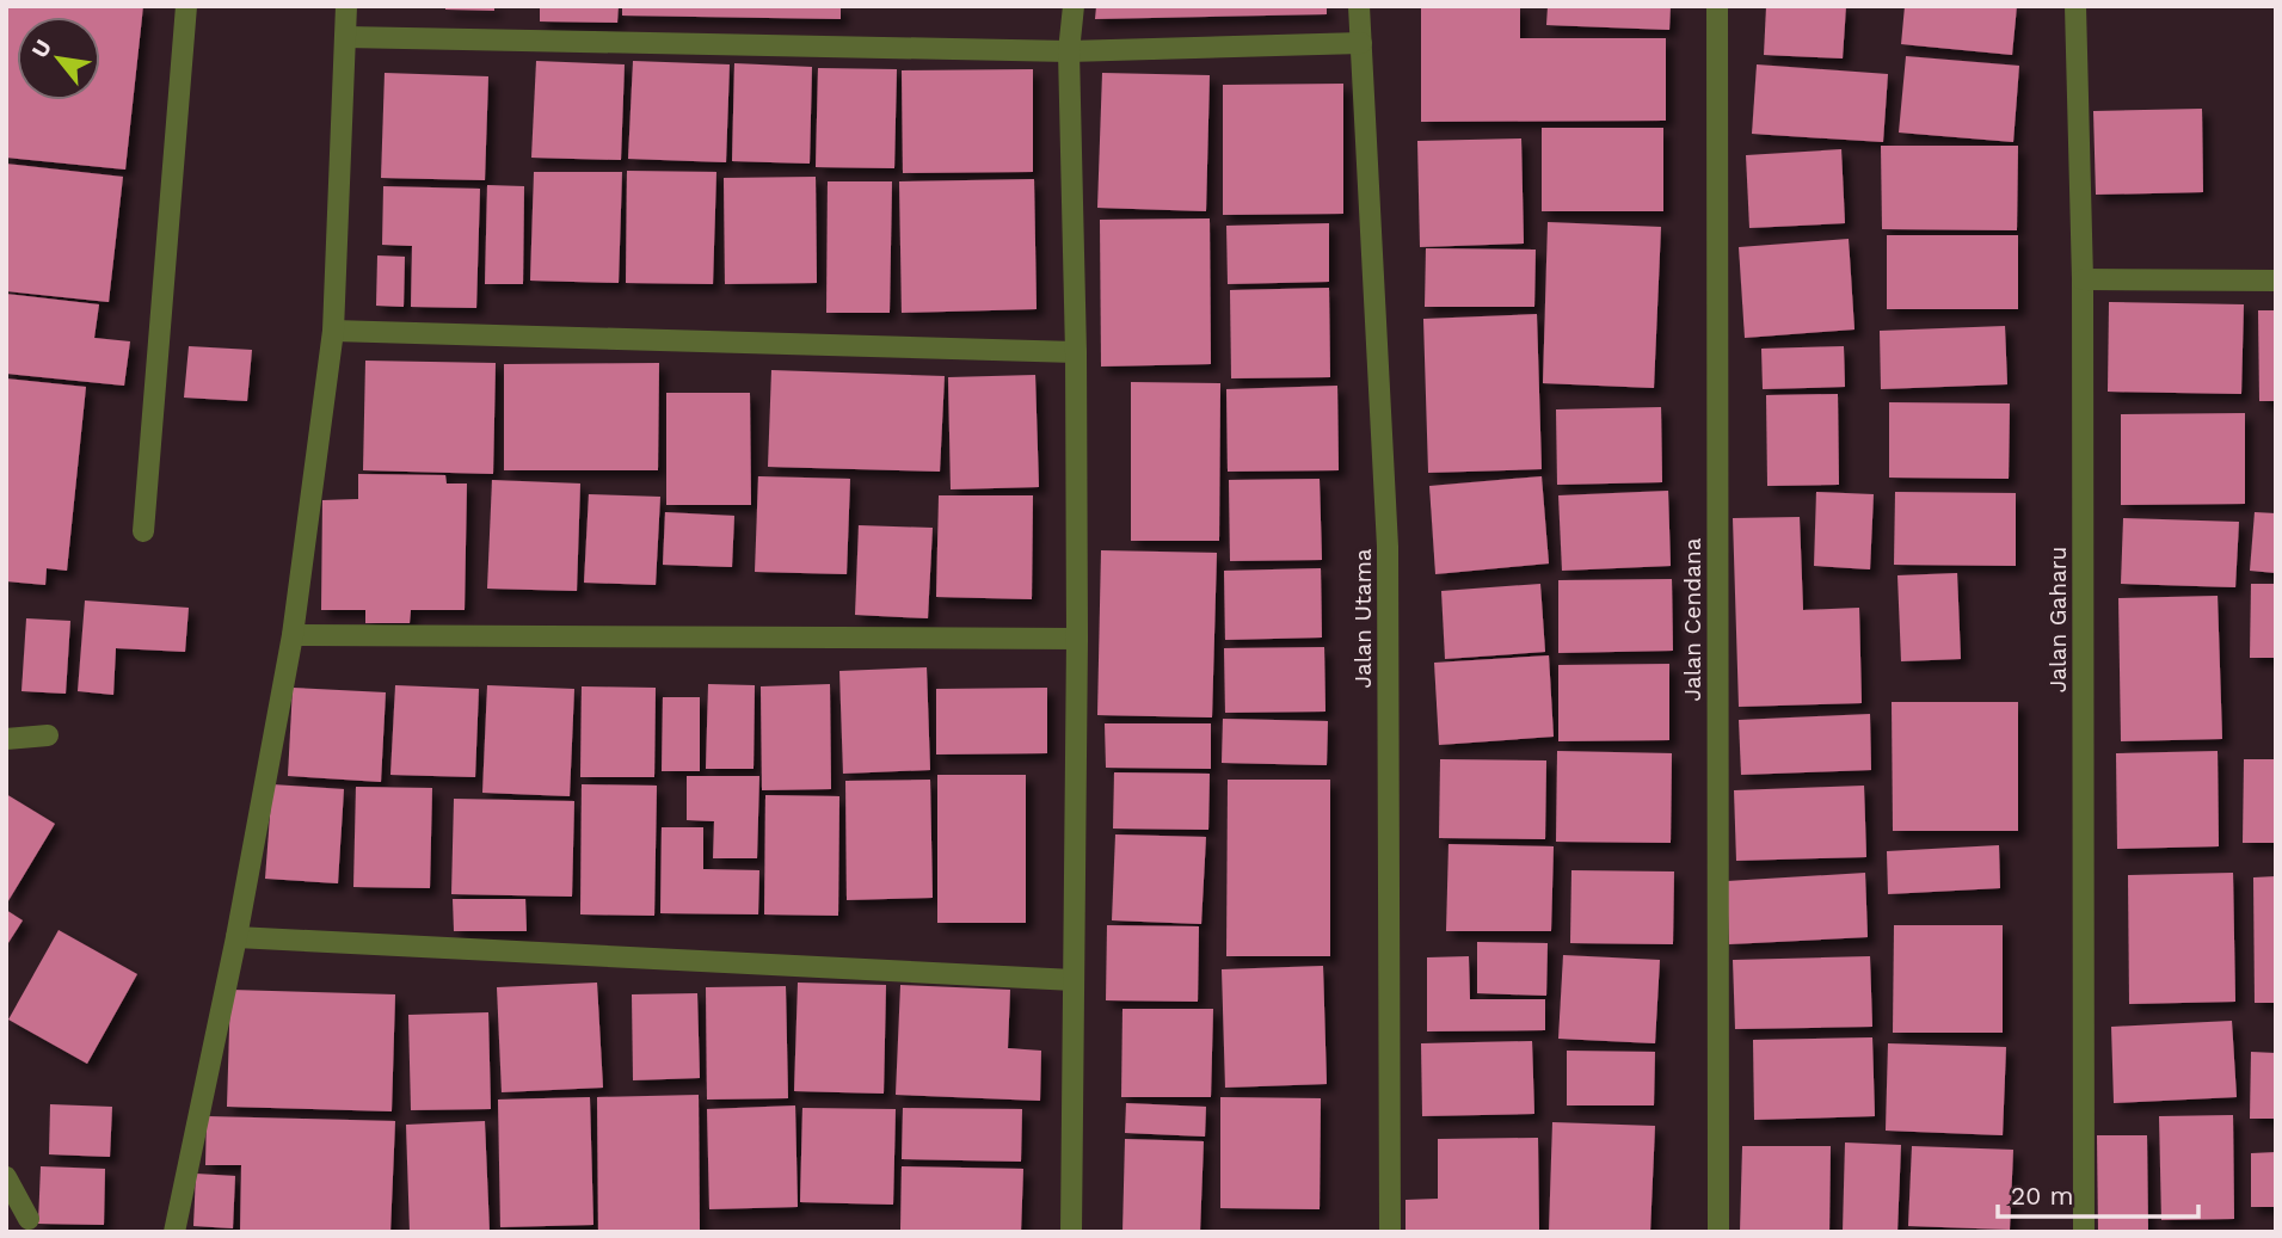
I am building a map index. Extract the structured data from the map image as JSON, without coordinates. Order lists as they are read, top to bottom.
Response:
{
  "streets": {
    "street": ["Jalan Utama", "Jalan Cendana", "Jalan Gaharu"]
  },
  "scale_bar": "20 m",
  "north": "top left"
}
